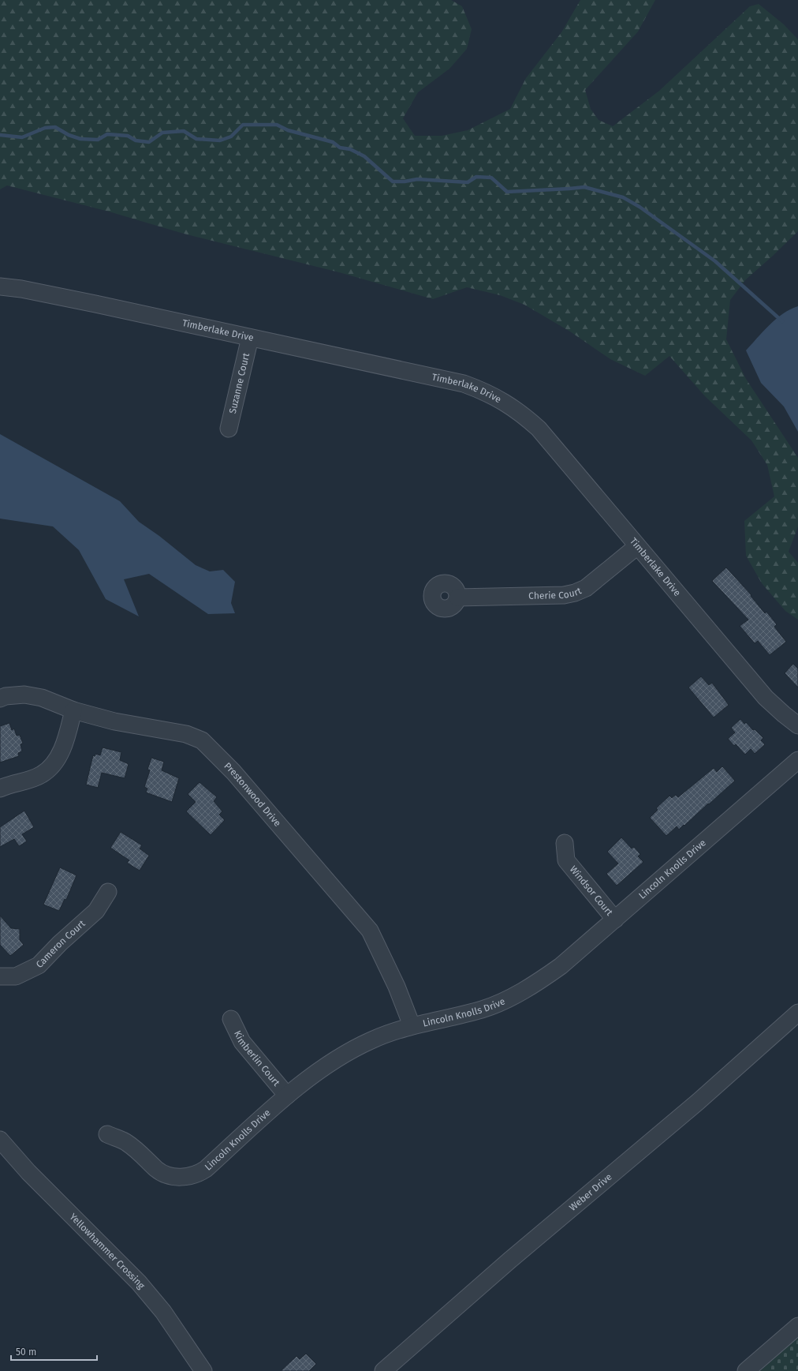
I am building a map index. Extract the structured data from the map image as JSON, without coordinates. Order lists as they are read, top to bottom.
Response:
{
  "streets": {
    "street": [
      "Timberlake Drive",
      "Suzanne Court",
      "Cherie Court",
      "Prestonwood Drive",
      "Lincoln Knolls Drive",
      "Windsor Court",
      "Cameron Court",
      "Kimberlin Court",
      "Weber Drive",
      "Yellowhammer Crossing"
    ]
  },
  "crossings": [
    ["Timberlake Drive", "Suzanne Court"],
    ["Timberlake Drive", "Cherie Court"],
    ["Prestonwood Drive", "Lincoln Knolls Drive"],
    ["Lincoln Knolls Drive", "Windsor Court"],
    ["Lincoln Knolls Drive", "Kimberlin Court"]
  ],
  "scale_bar": "50 m"
}
